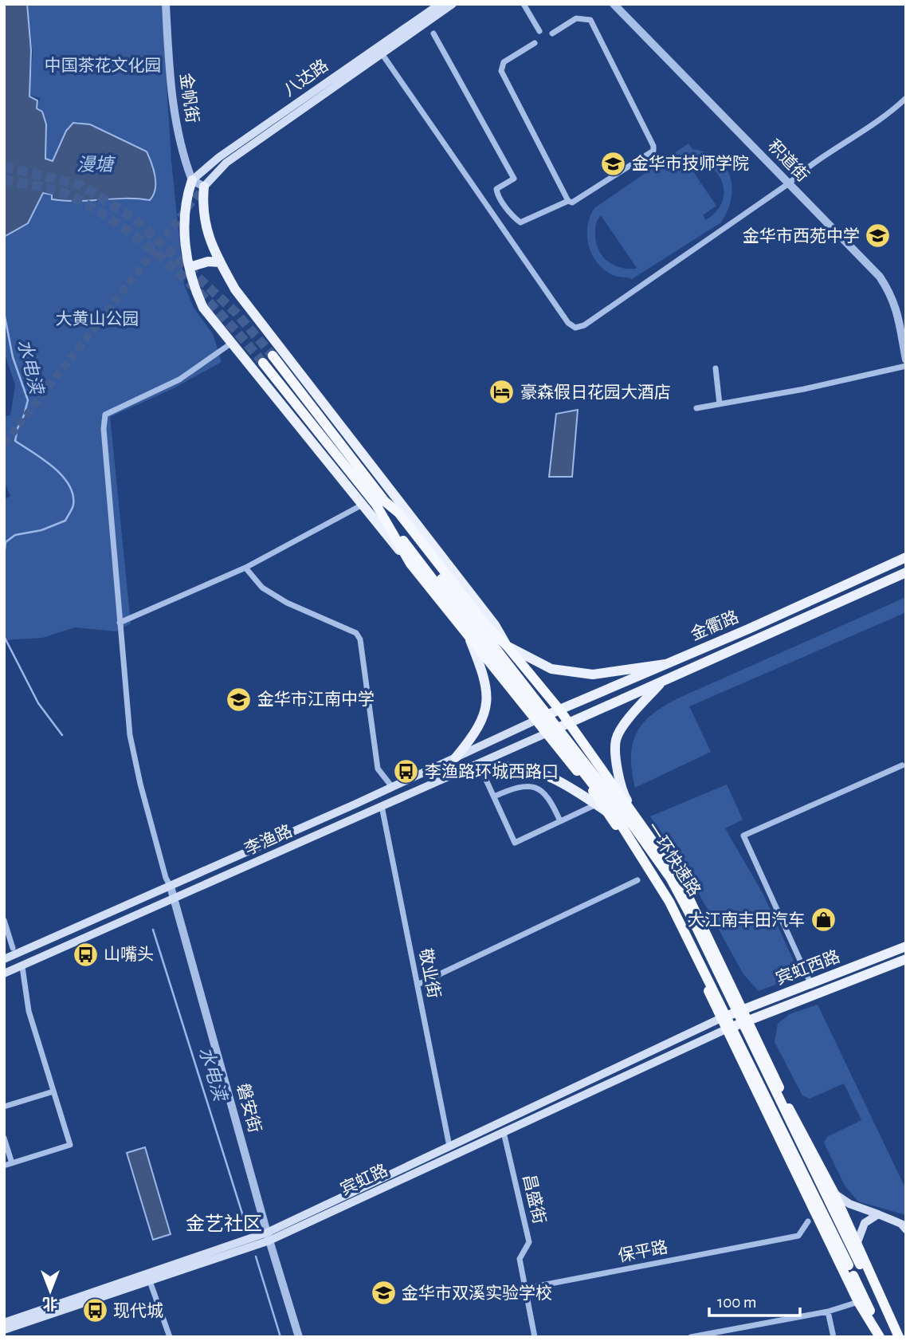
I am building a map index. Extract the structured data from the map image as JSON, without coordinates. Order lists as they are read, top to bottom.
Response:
{
  "streets": {
    "highway": ["一环快速路"],
    "main road": [
      "八达路",
      "金衢路",
      "李渔路",
      "宾虹西路",
      "宾虹路"
    ],
    "street": [
      "金帆街",
      "积道街",
      "敬业街",
      "磐安街",
      "昌盛街",
      "保平路"
    ]
  },
  "crossings": [
    ["八达路", "金帆街"],
    ["金衢路", "李渔路"],
    ["李渔路", "敬业街"],
    ["李渔路", "磐安街"],
    ["宾虹西路", "宾虹路"],
    ["敬业街", "宾虹路"],
    ["磐安街", "宾虹路"],
    ["宾虹路", "昌盛街"],
    ["昌盛街", "保平路"]
  ],
  "districts": ["金艺社区"],
  "water": ["漫塘", "水电渎"],
  "parks": ["中国茶花文化园", "大黄山公园"],
  "places": {
    "school or university": [
      "金华市技师学院",
      "金华市西苑中学",
      "金华市江南中学",
      "金华市双溪实验学校"
    ],
    "hotel": ["豪森假日花园大酒店"],
    "bus stop": ["李渔路环城西路口", "山嘴头", "现代城"],
    "shop": ["大江南丰田汽车"]
  },
  "scale_bar": "100 m",
  "north": "bottom"
}
